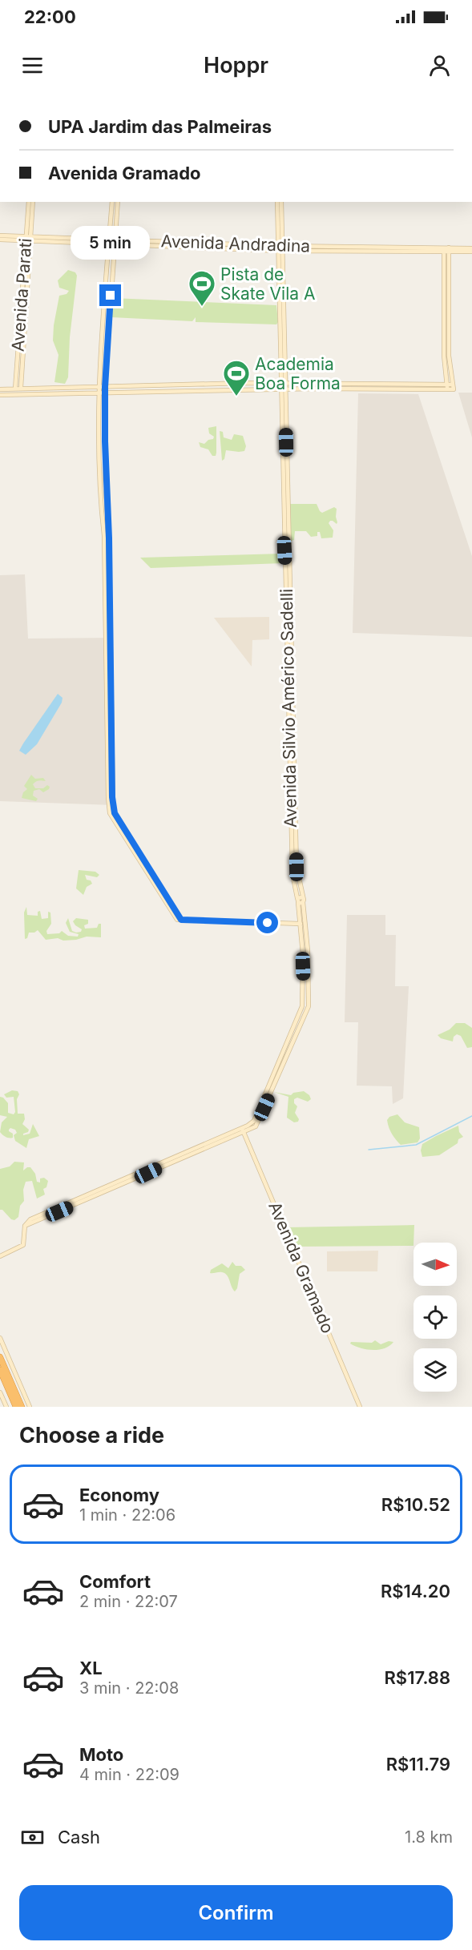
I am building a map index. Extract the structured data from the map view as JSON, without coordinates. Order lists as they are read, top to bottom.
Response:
{
  "streets": {
    "street": [
      "Avenida Andradina",
      "Avenida Parati",
      "Avenida Silvio Américo Sadelli",
      "Avenida Gramado"
    ]
  },
  "crossings": [
    ["Avenida Andradina", "Avenida Parati"],
    ["Avenida Andradina", "Avenida Silvio Américo Sadelli"]
  ],
  "places": {
    "sports": ["Pista de Skate Vila A", "Academia Boa Forma"]
  },
  "north": "right",
  "page": {
    "status": "22:00",
    "header": "Hoppr",
    "banner": ["UPA Jardim das Palmeiras", "Avenida Gramado"],
    "bubble": "5 min",
    "heading": "Choose a ride",
    "list": [
      {
        "name": "Economy",
        "note": "1 min · 22:06",
        "value": "R$10.52"
      },
      {
        "name": "Comfort",
        "note": "2 min · 22:07",
        "value": "R$14.20"
      },
      {
        "name": "XL",
        "note": "3 min · 22:08",
        "value": "R$17.88"
      },
      {
        "name": "Moto",
        "note": "4 min · 22:09",
        "value": "R$11.79"
      }
    ],
    "pay": ["Cash", "1.8 km"],
    "buttons": "Confirm"
  }
}
